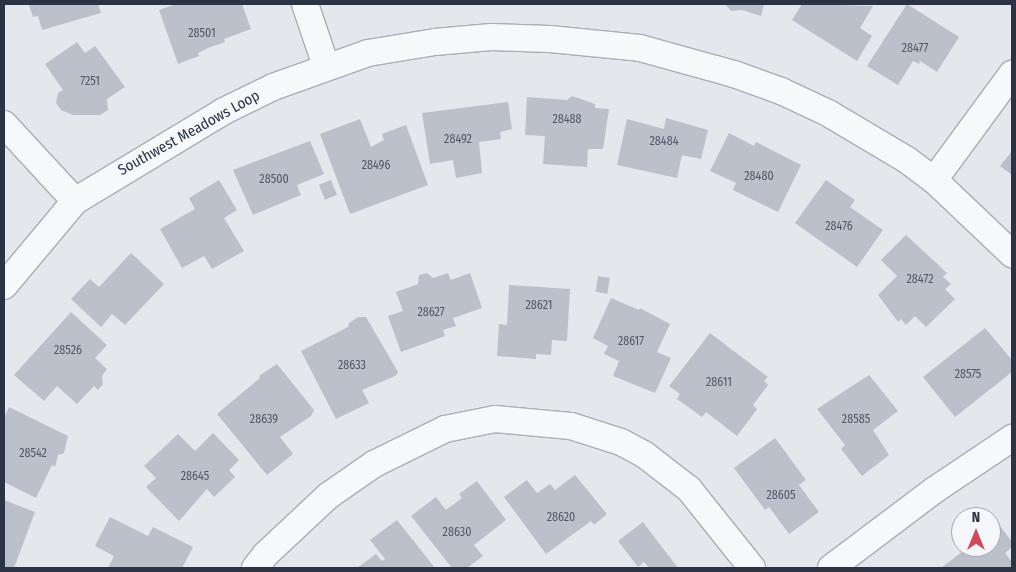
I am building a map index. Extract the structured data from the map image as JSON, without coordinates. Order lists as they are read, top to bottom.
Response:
{
  "streets": {
    "street": ["Southwest Meadows Loop"]
  },
  "house_numbers": [
    "28501",
    "28477",
    "7251",
    "28488",
    "28492",
    "28484",
    "28496",
    "28480",
    "28500",
    "28476",
    "28472",
    "28621",
    "28627",
    "28617",
    "28526",
    "28633",
    "28575",
    "28611",
    "28639",
    "28585",
    "28542",
    "28645",
    "28605",
    "28620",
    "28630"
  ],
  "north": "top"
}
